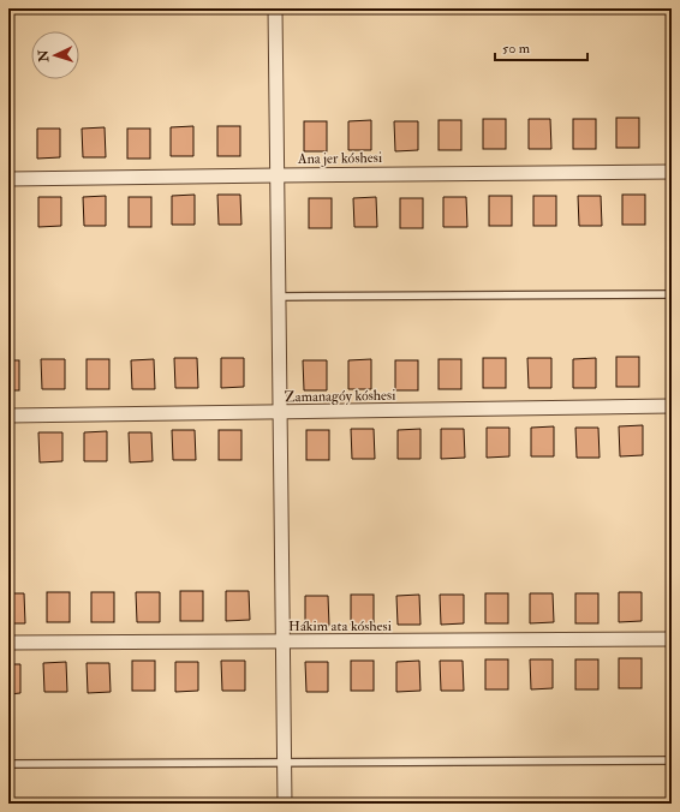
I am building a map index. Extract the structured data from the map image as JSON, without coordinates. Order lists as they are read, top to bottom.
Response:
{
  "streets": {
    "street": ["Ana jer kóshesi", "Zamanagóy kóshesi", "Hákim ata kóshesi"]
  },
  "scale_bar": "50 m",
  "north": "left"
}
